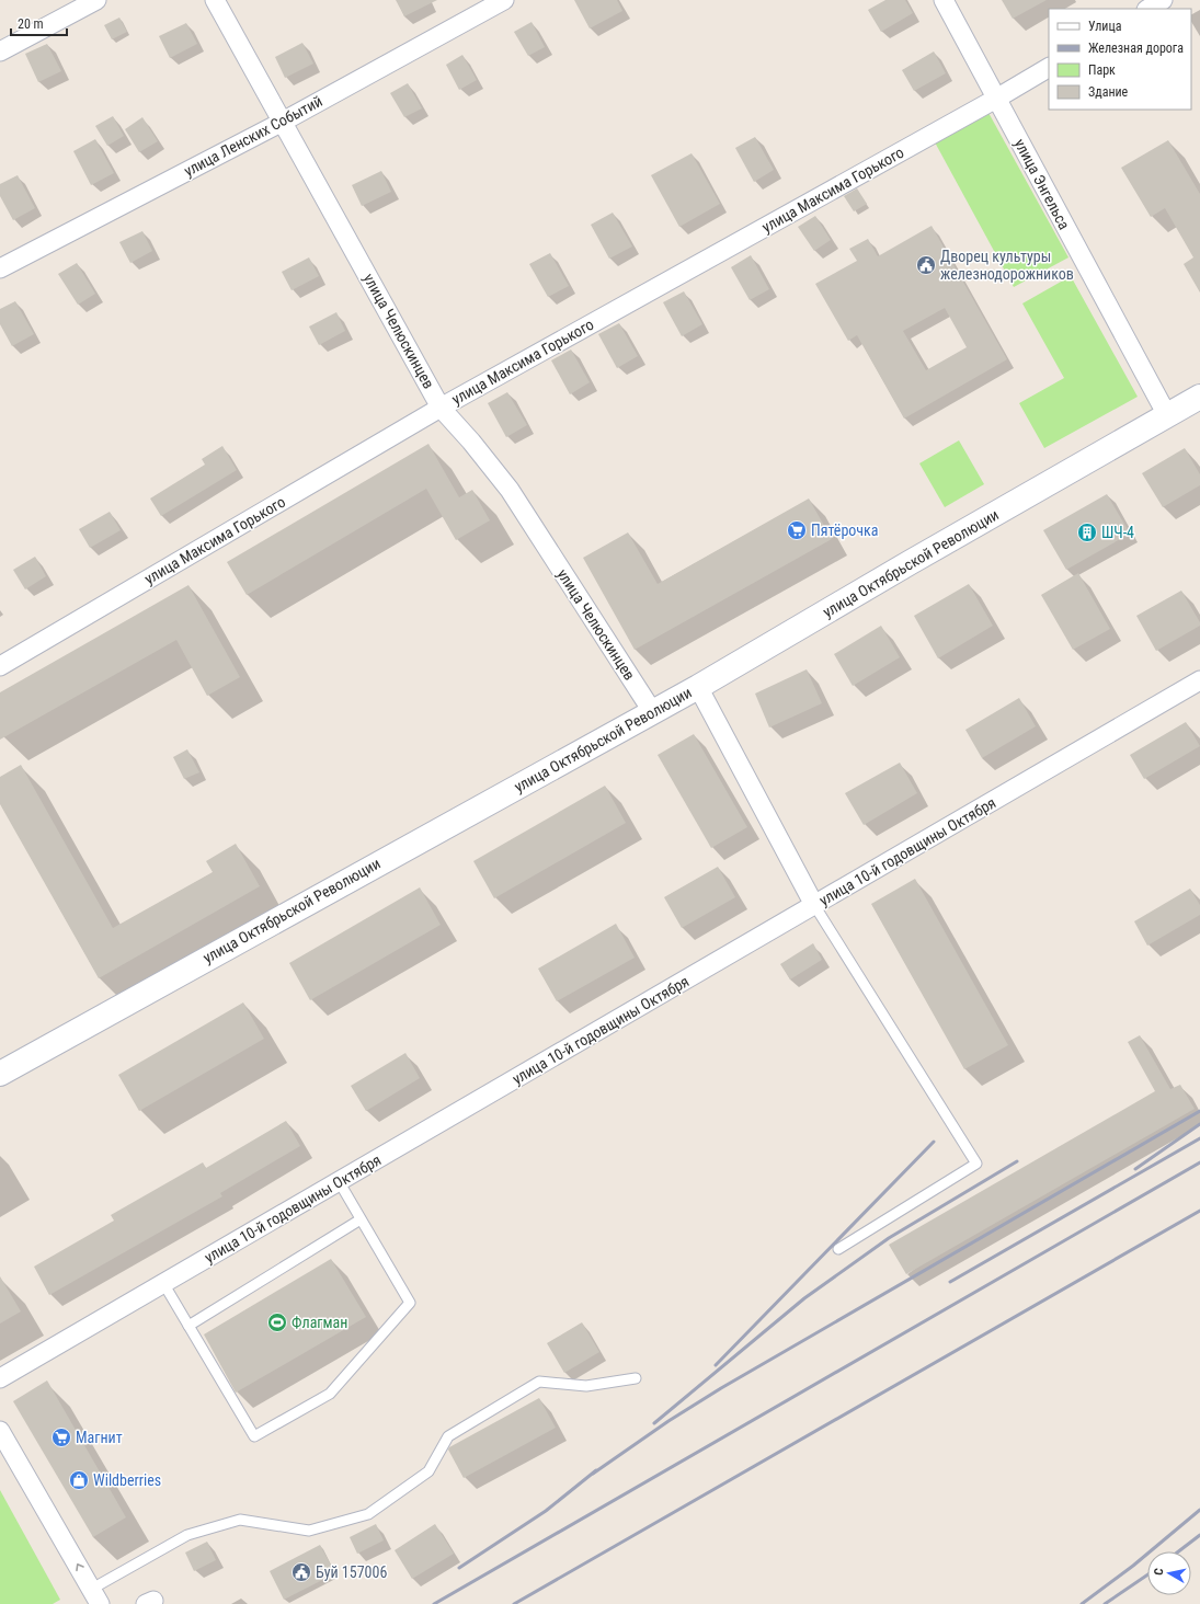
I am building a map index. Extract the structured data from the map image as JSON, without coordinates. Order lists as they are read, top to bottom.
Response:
{
  "streets": {
    "street": [
      "улица Ленских Событий",
      "улица Энгельса",
      "улица Максима Горького",
      "улица Челюскинцев",
      "улица Октябрьской Революции",
      "улица 10-й годовщины Октября"
    ]
  },
  "crossings": [
    ["улица Ленских Событий", "улица Челюскинцев"],
    ["улица Энгельса", "улица Максима Горького"],
    ["улица Энгельса", "улица Октябрьской Революции"],
    ["улица Максима Горького", "улица Челюскинцев"],
    ["улица Челюскинцев", "улица Октябрьской Революции"]
  ],
  "places": {
    "public building": ["Дворец культуры железнодорожников", "Буй 157006"],
    "supermarket": ["Пятёрочка", "Магнит"],
    "building": ["ШЧ-4"],
    "sports": ["Флагман"],
    "shop": ["Wildberries"]
  },
  "legend": [
    "Улица",
    "Железная дорога",
    "Парк",
    "Здание"
  ],
  "scale_bar": "20 m",
  "north": "left"
}
